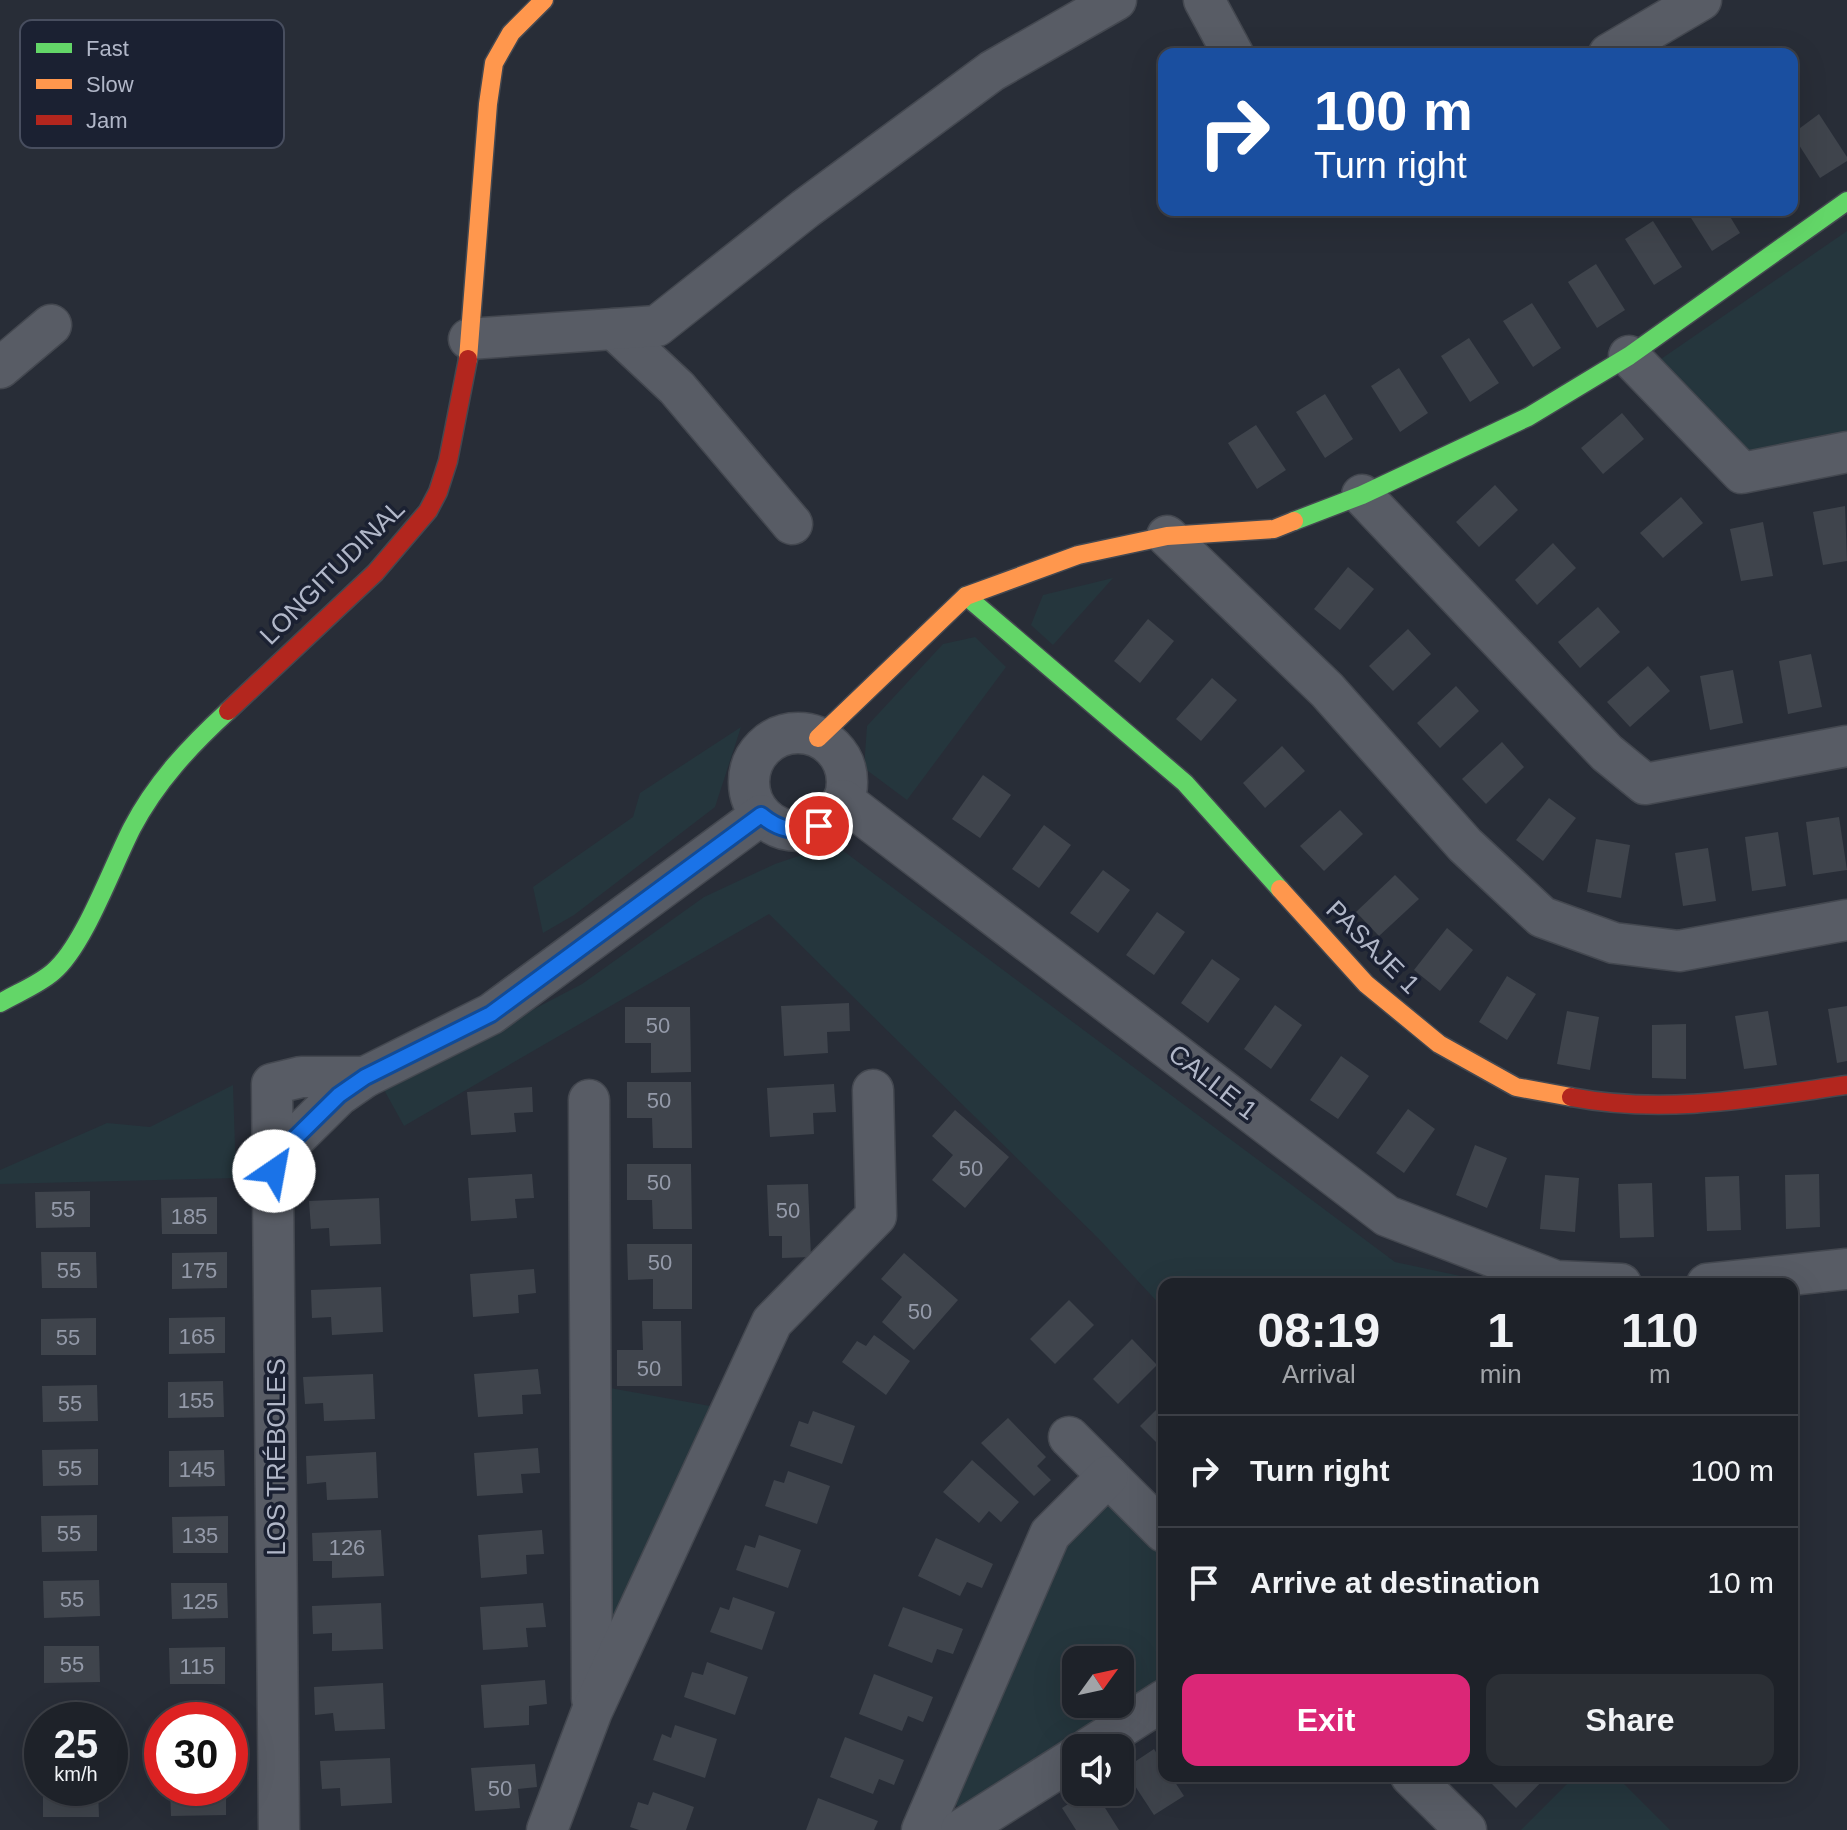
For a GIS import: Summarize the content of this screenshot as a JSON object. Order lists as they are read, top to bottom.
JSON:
{
  "streets": {
    "street": [
      "LONGITUDINAL",
      "PASAJE 1",
      "CALLE 1",
      "LOS TRÉBOLES"
    ]
  },
  "house_numbers": [
    "50",
    "50",
    "50",
    "50",
    "55",
    "50",
    "185",
    "50",
    "55",
    "175",
    "50",
    "165",
    "55",
    "50",
    "155",
    "55",
    "55",
    "145",
    "55",
    "135",
    "126",
    "55",
    "125",
    "55",
    "115",
    "50"
  ],
  "legend": ["Fast", "Slow", "Jam"],
  "north": "top right",
  "page": {
    "turn": ["100 m", "Turn right"],
    "eta": [
      "08:19",
      "Arrival",
      "1",
      "min",
      "110",
      "m"
    ],
    "list": [
      {
        "name": "Turn right",
        "value": "100 m"
      },
      {
        "name": "Arrive at destination",
        "value": "10 m"
      }
    ],
    "buttons": ["Exit", "Share"],
    "speed": "25 km/h",
    "limit": "30"
  }
}
